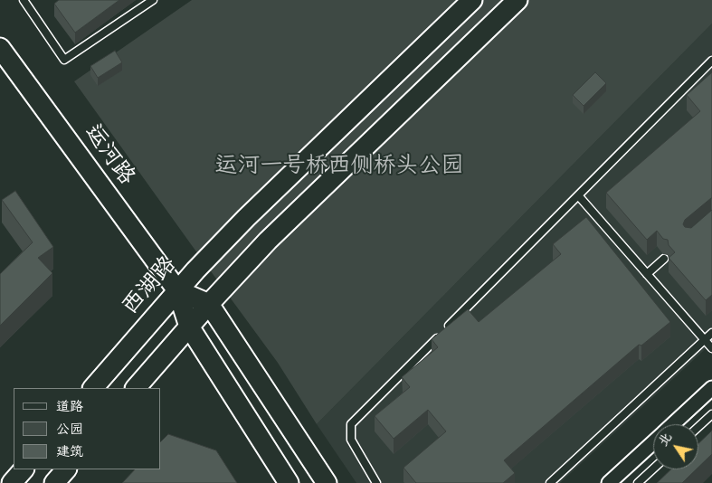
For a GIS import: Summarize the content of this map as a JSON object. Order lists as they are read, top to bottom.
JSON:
{
  "streets": {
    "main road": ["运河路", "西湖路"]
  },
  "crossings": [
    ["运河路", "西湖路"]
  ],
  "parks": ["运河一号桥西侧桥头公园"],
  "legend": ["道路", "公园", "建筑"],
  "north": "top left"
}
